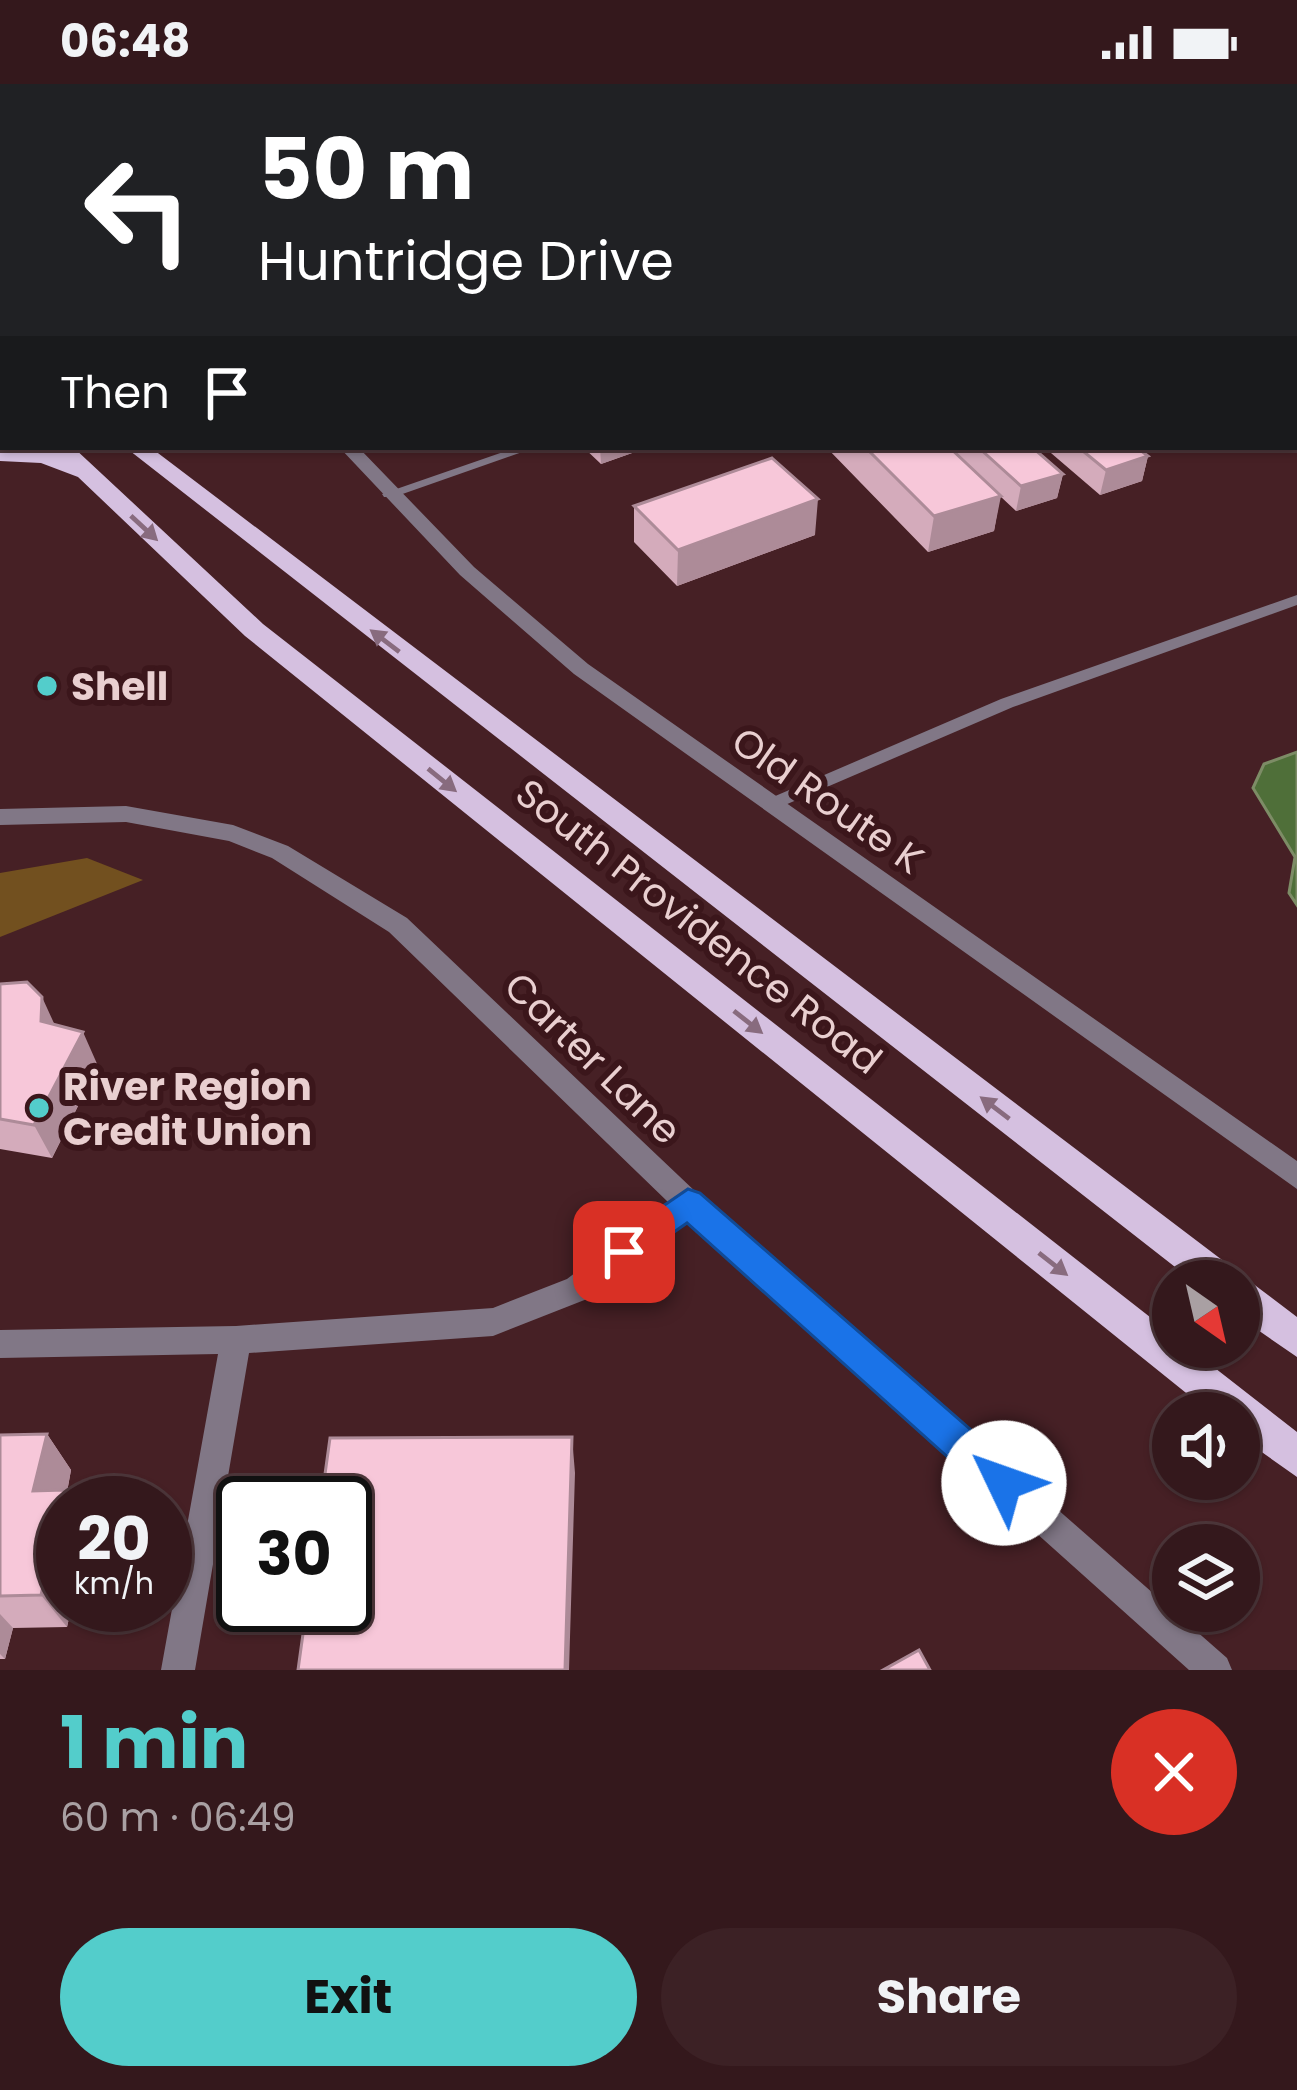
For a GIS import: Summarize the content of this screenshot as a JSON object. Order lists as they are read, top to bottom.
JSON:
{
  "streets": {
    "main road": ["South Providence Road"],
    "street": ["Old Route K", "Carter Lane"]
  },
  "places": ["Shell", "River Region Credit Union"],
  "north": "bottom right",
  "page": {
    "status": "06:48",
    "turn": ["50 m", "Huntridge Drive"],
    "then": "Then",
    "speed": "20 km/h",
    "limit": "30",
    "heading": ["1 min", "60 m · 06:49"],
    "buttons": ["Exit", "Share"]
  }
}
